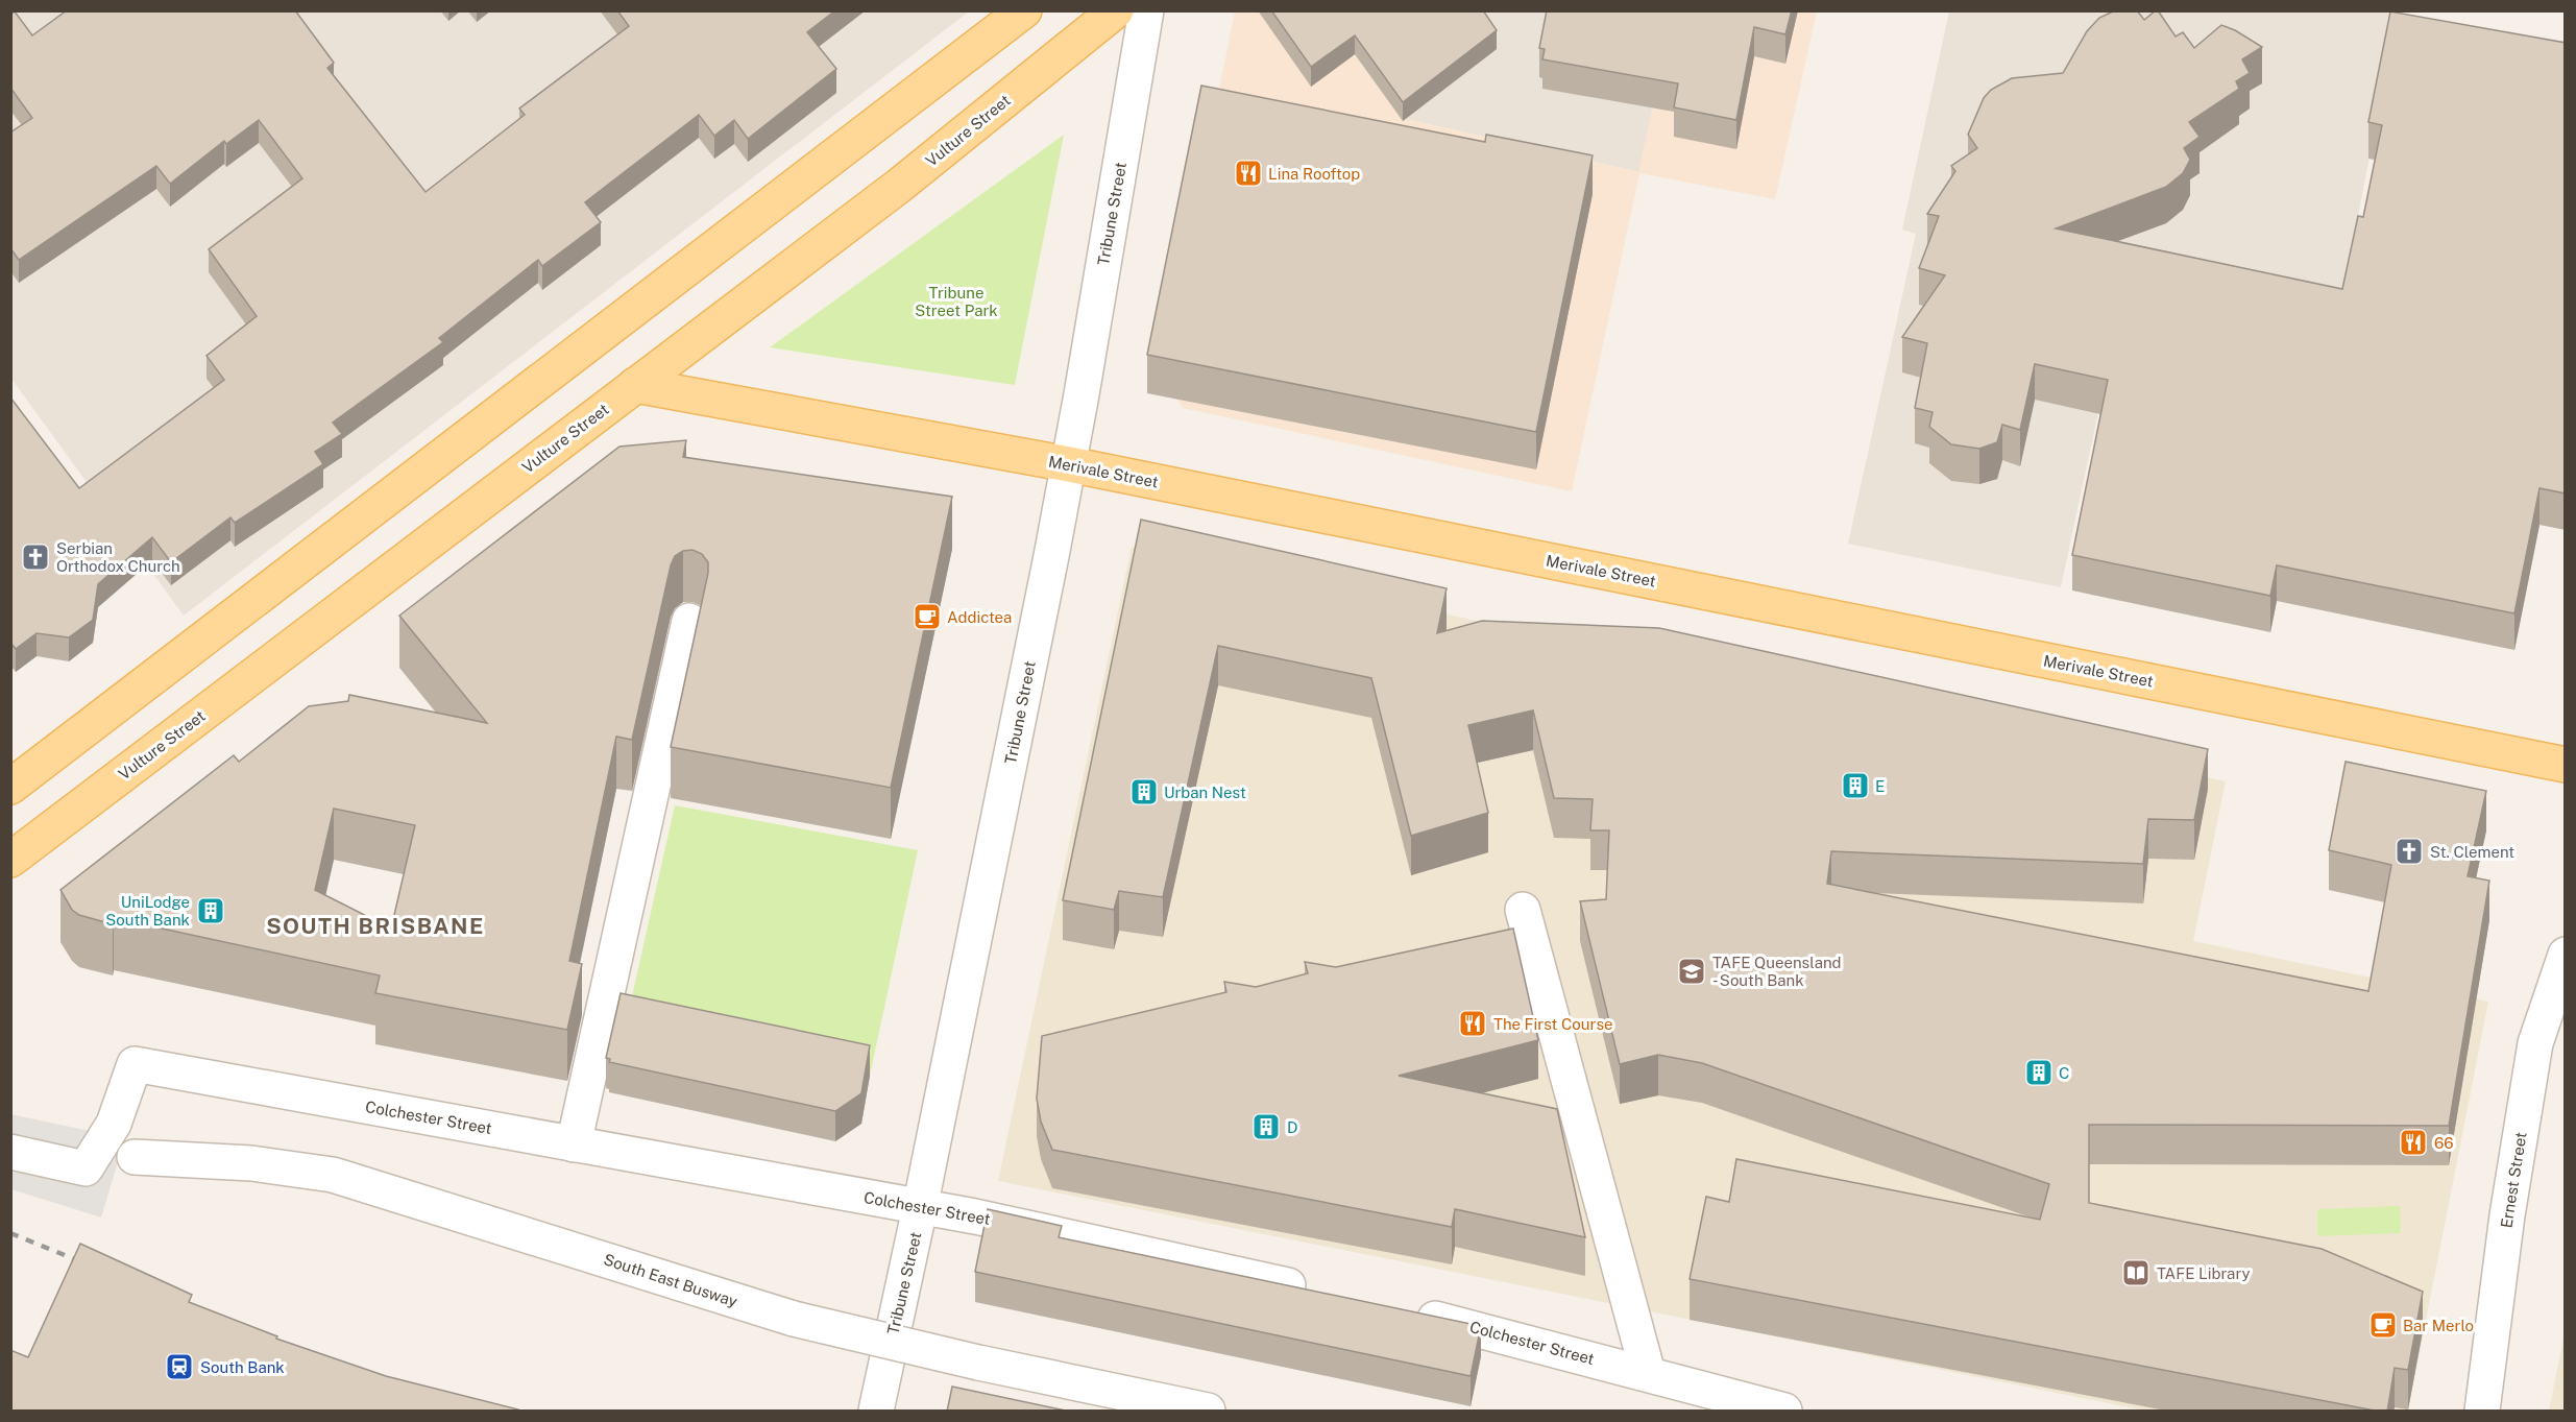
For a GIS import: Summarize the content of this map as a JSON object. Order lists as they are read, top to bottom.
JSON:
{
  "streets": {
    "main road": ["Vulture Street", "Merivale Street"],
    "street": [
      "Tribune Street",
      "Colchester Street",
      "Ernest Street",
      "South East Busway"
    ]
  },
  "crossings": [
    ["Vulture Street", "Merivale Street"],
    ["Tribune Street", "Merivale Street"],
    ["Tribune Street", "Colchester Street"]
  ],
  "districts": ["SOUTH BRISBANE"],
  "parks": ["Tribune Street Park"],
  "places": {
    "restaurant": ["Lina Rooftop", "The First Course", "66"],
    "church": ["Serbian Orthodox Church", "St. Clement"],
    "cafe": ["Addictea", "Bar Merlo"],
    "building": [
      "E",
      "Urban Nest",
      "UniLodge South Bank",
      "C",
      "D"
    ],
    "school or university": ["TAFE Queensland - South Bank"],
    "library": ["TAFE Library"],
    "station": ["South Bank"]
  }
}
